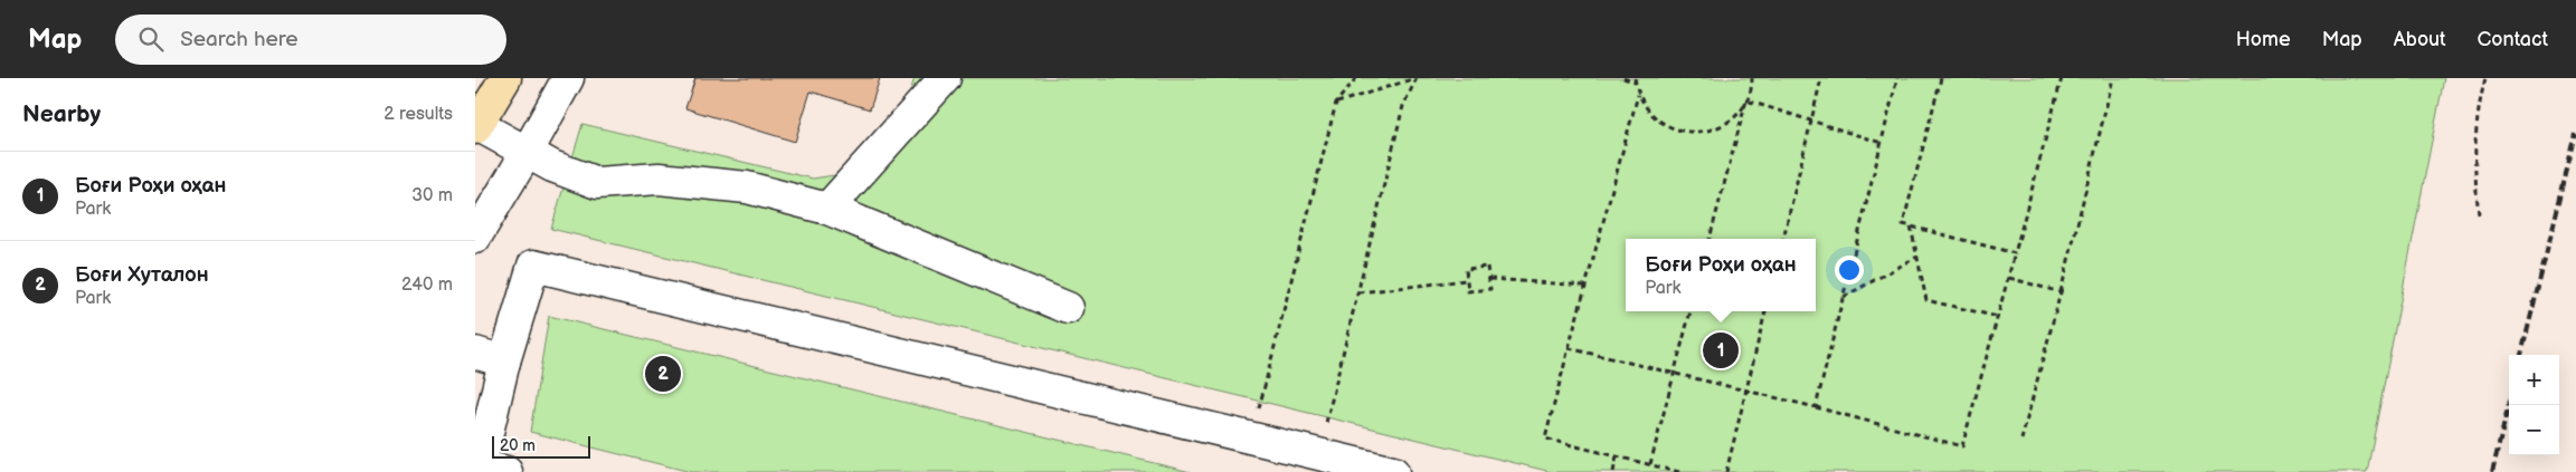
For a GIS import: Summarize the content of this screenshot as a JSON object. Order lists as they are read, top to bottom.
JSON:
{
  "scale_bar": "20 m",
  "page": {
    "header": "Map",
    "search": "Search here",
    "nav": [
      "Home",
      "Map",
      "About",
      "Contact"
    ],
    "heading": ["Nearby", "2 results"],
    "list": [
      {
        "mark": "1",
        "name": "Боғи Роҳи оҳан",
        "note": "Park",
        "value": "30 m"
      },
      {
        "mark": "2",
        "name": "Боғи Хуталон",
        "note": "Park",
        "value": "240 m"
      }
    ],
    "popup": ["Боғи Роҳи оҳан", "Park"],
    "pins": ["1", "2"],
    "map_buttons": ["+", "−"],
    "scale": "20 m"
  }
}
